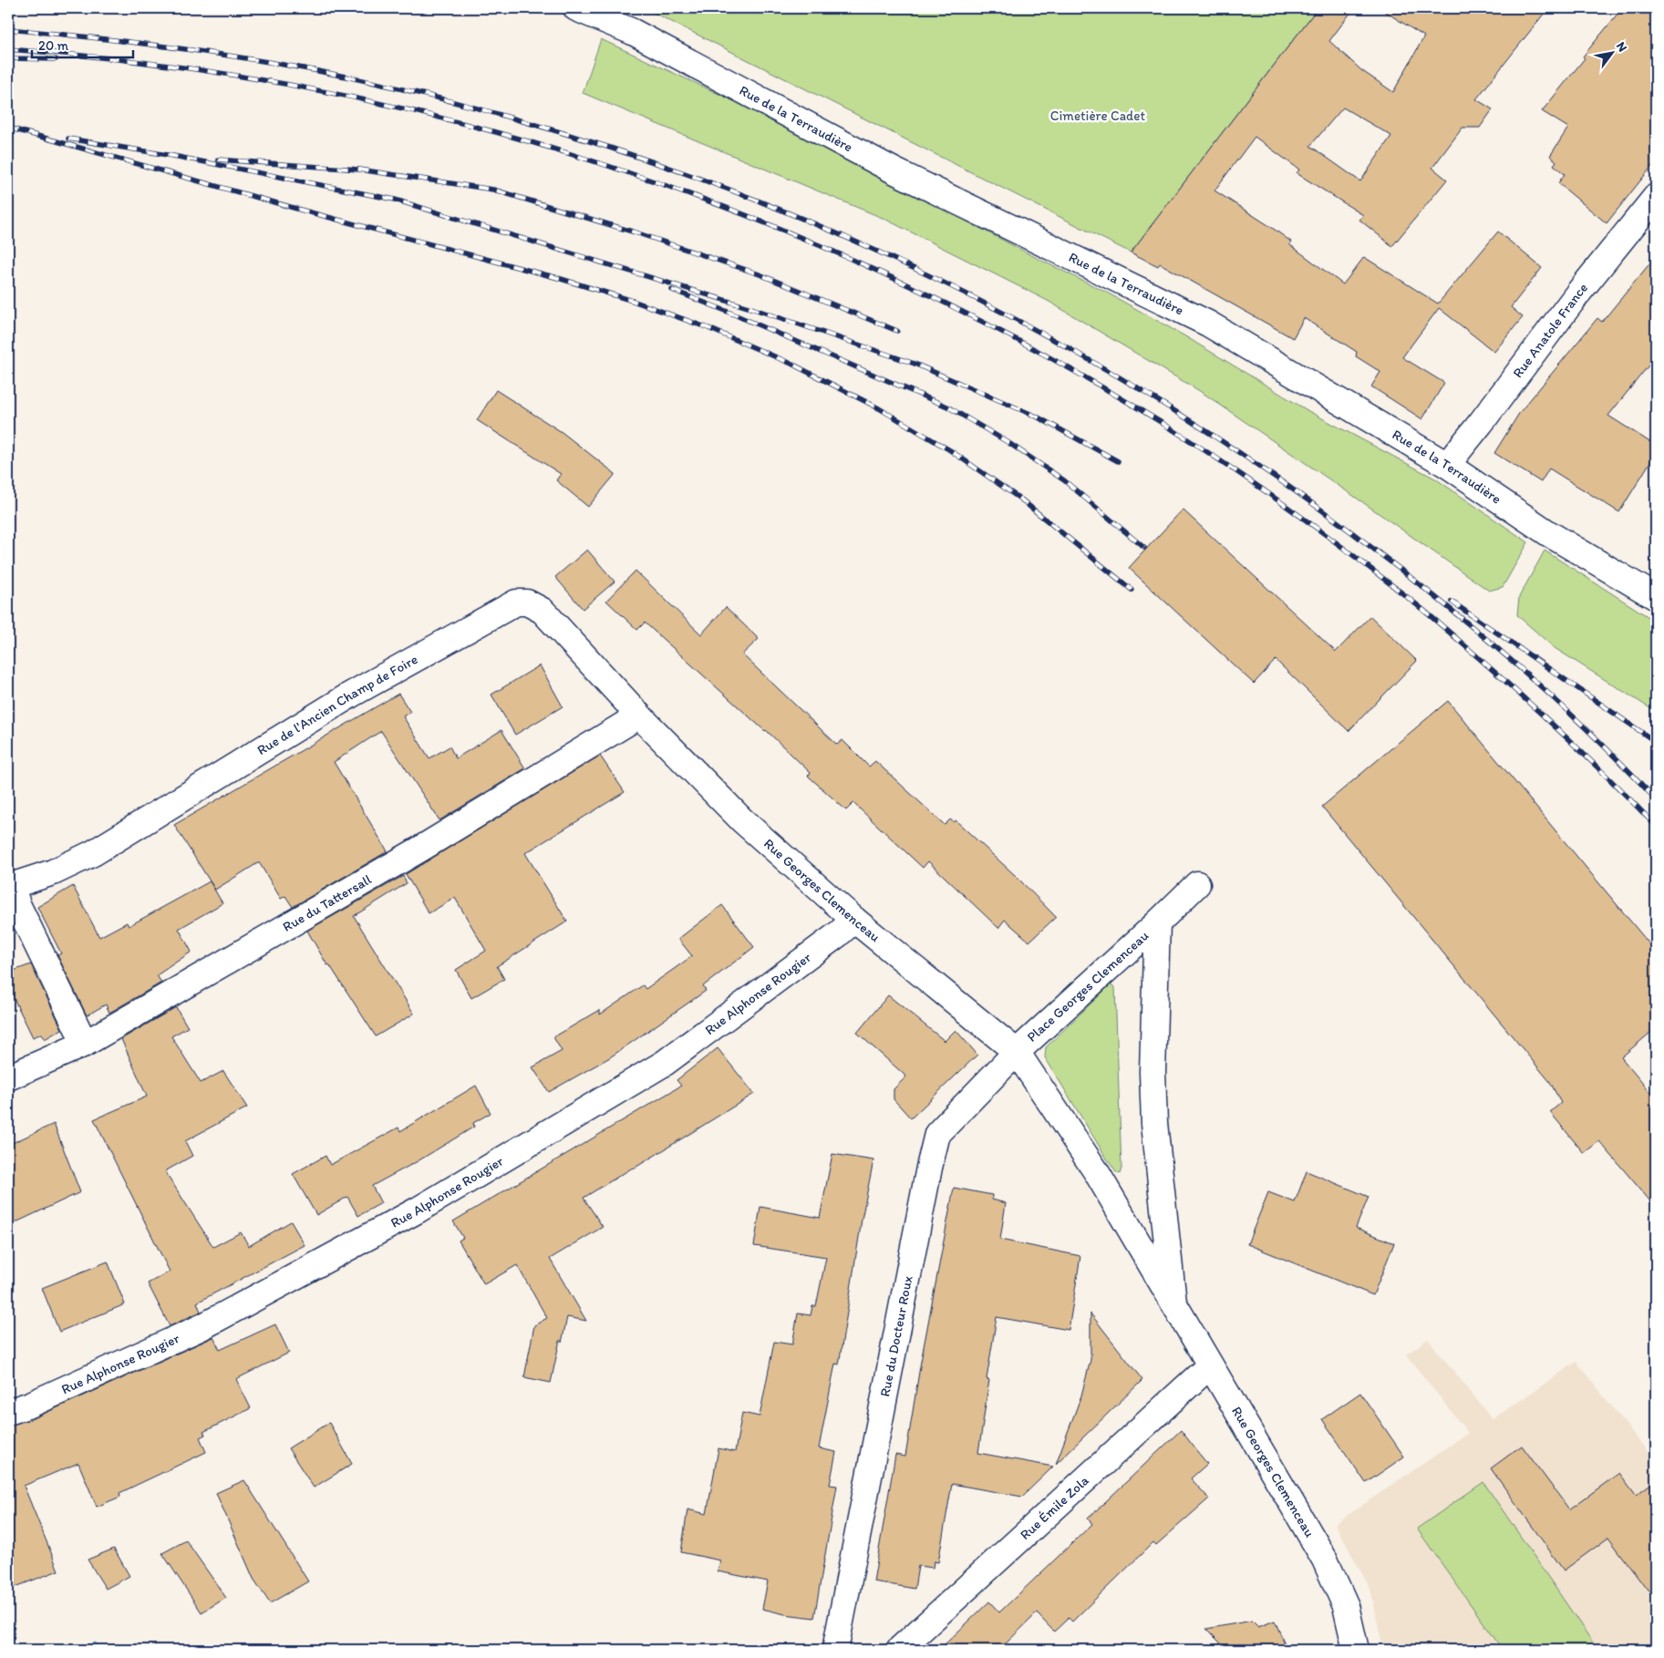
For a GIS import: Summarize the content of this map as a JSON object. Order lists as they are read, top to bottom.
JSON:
{
  "streets": {
    "street": [
      "Rue de la Terraudière",
      "Rue Anatole France",
      "Rue de l'Ancien Champ de Foire",
      "Rue Georges Clemenceau",
      "Rue du Tattersall",
      "Place Georges Clemenceau",
      "Rue Alphonse Rougier",
      "Rue du Docteur Roux",
      "Rue Émile Zola"
    ]
  },
  "crossings": [
    ["Rue de la Terraudière", "Rue Anatole France"],
    ["Rue de l'Ancien Champ de Foire", "Rue Georges Clemenceau"],
    ["Rue de l'Ancien Champ de Foire", "Rue du Tattersall"],
    ["Rue Georges Clemenceau", "Rue du Tattersall"],
    ["Rue Georges Clemenceau", "Place Georges Clemenceau"],
    ["Rue Georges Clemenceau", "Rue Alphonse Rougier"],
    ["Rue Georges Clemenceau", "Rue du Docteur Roux"],
    ["Rue Georges Clemenceau", "Rue Émile Zola"],
    ["Place Georges Clemenceau", "Rue du Docteur Roux"]
  ],
  "parks": ["Cimetière Cadet"],
  "scale_bar": "20 m",
  "north": "top right"
}
